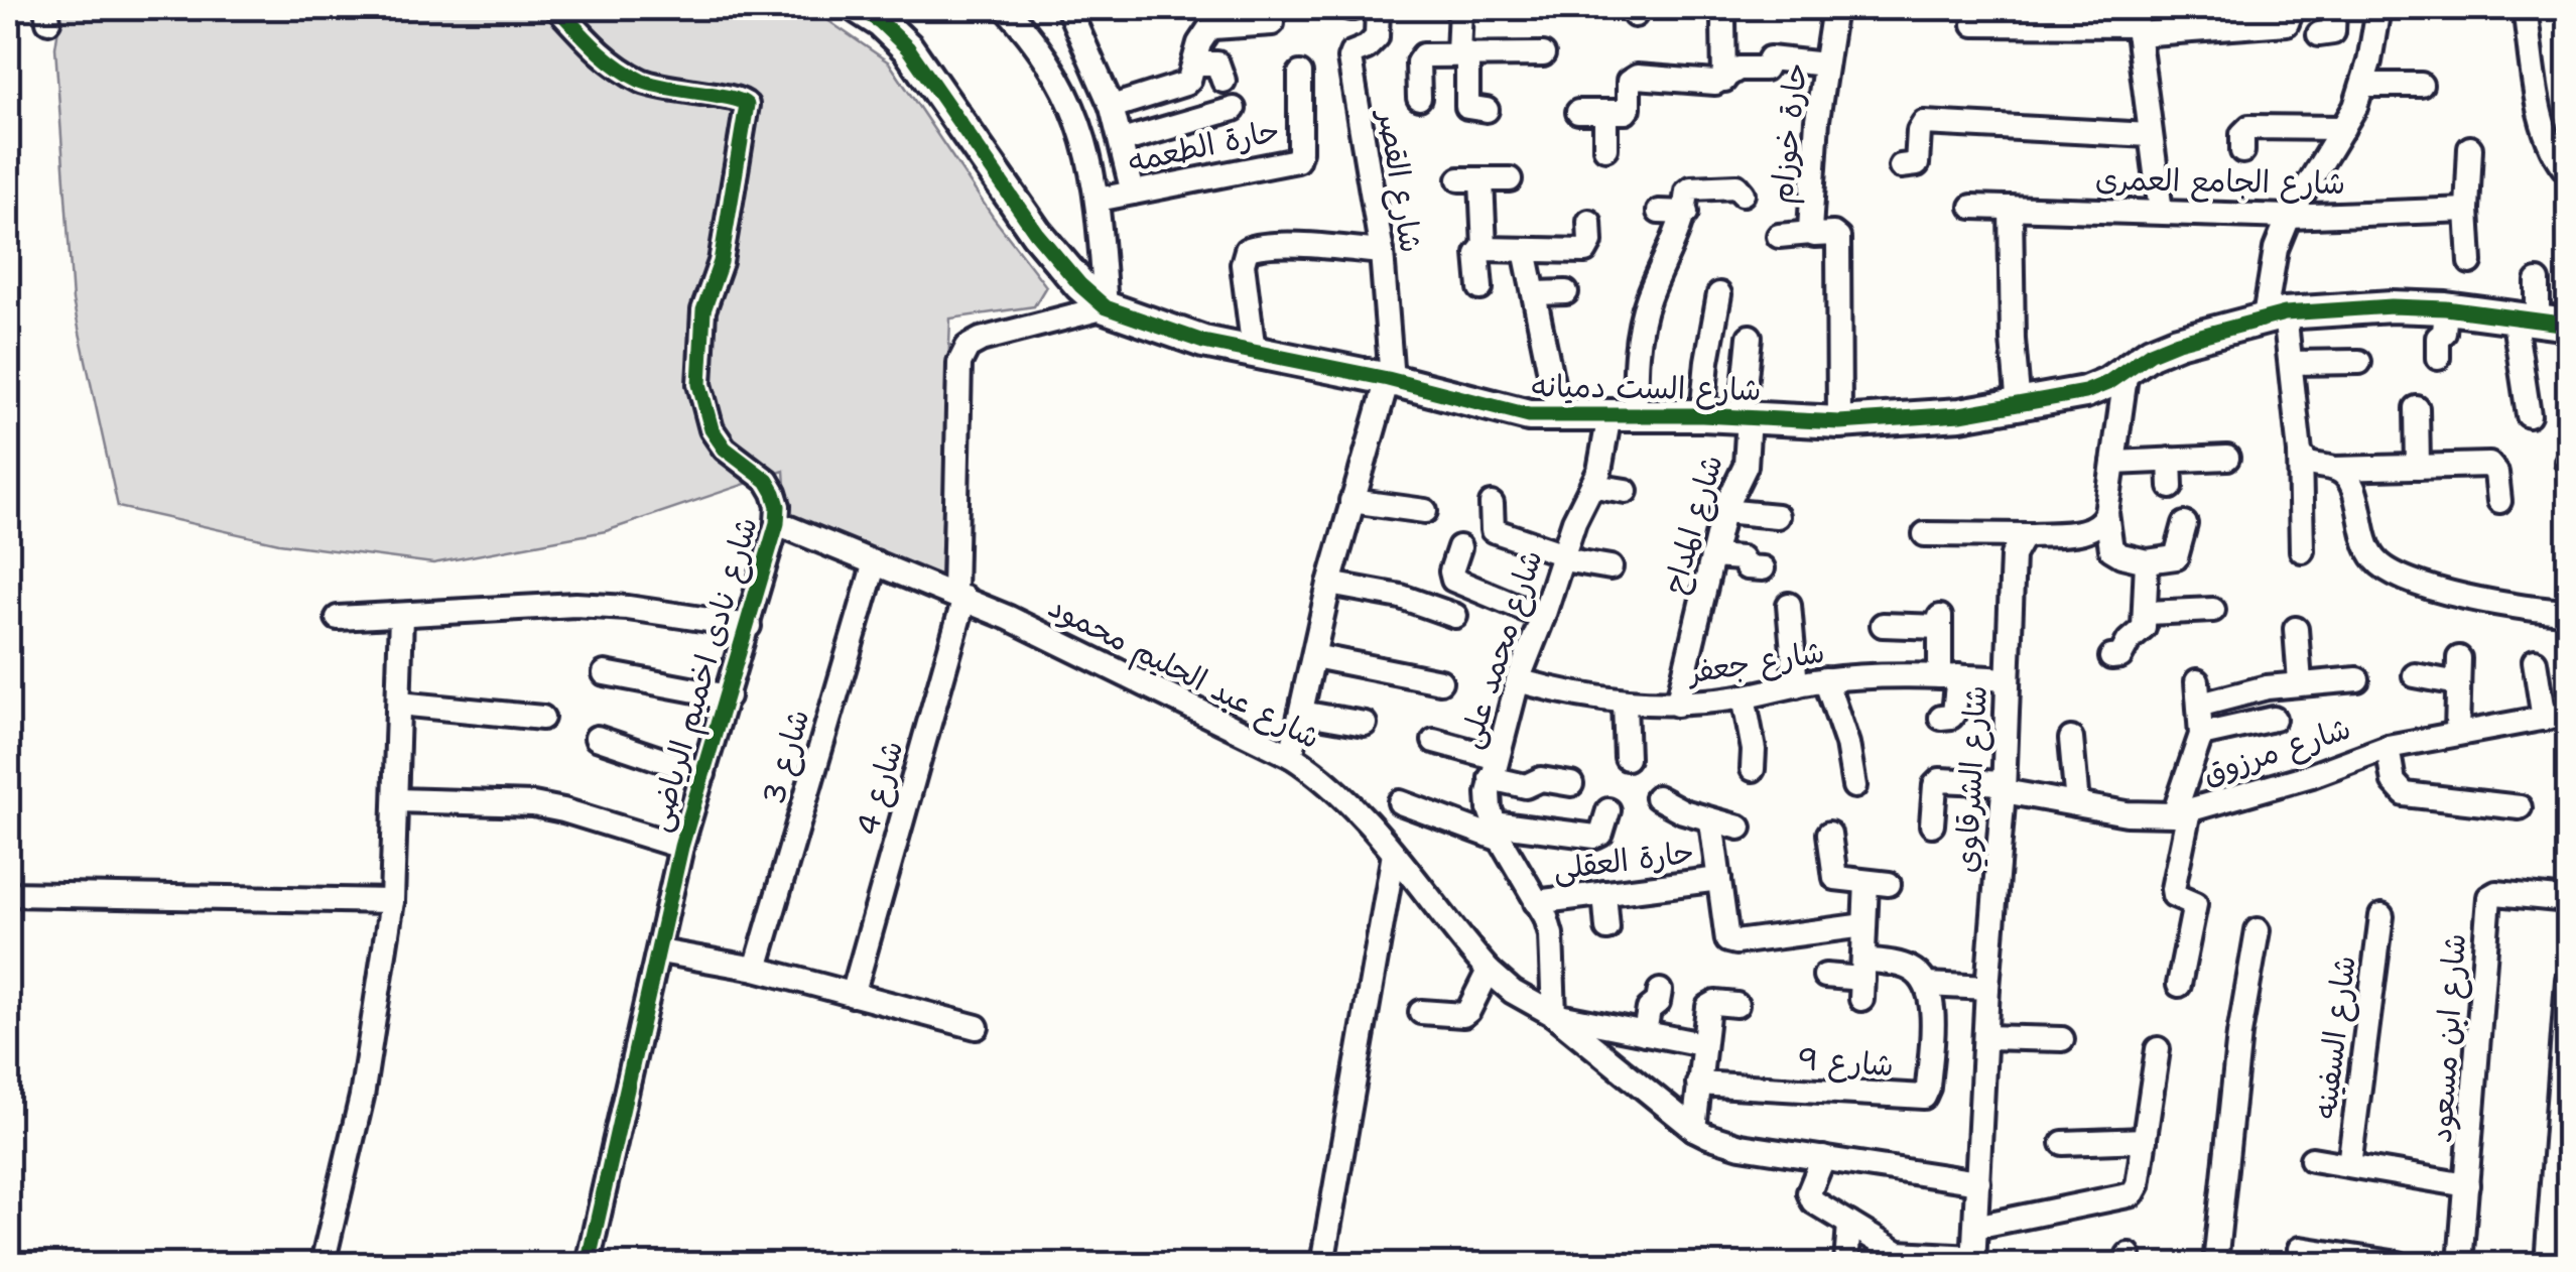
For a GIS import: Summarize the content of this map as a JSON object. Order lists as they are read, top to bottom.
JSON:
{
  "streets": {
    "street": [
      "حارة خوزام",
      "حارة الطعمه",
      "شارع القصر",
      "شارع الجامع العمرى",
      "شارع الست دميانه",
      "شارع المداح",
      "شارع محمد على",
      "شارع جعفر",
      "شارع عبد الحليم محمود",
      "شارع نادى اخميم الرياضى",
      "شارع مرزوق",
      "شارع 3",
      "شارع الشرقاوي",
      "شارع 4",
      "حارة العقلى",
      "شارع السفينه",
      "شارع ابن مسعود",
      "شارع 9"
    ]
  },
  "crossings": [
    ["حارة خوزام", "شارع الست دميانه"],
    ["شارع القصر", "شارع الست دميانه"],
    ["شارع القصر", "شارع عبد الحليم محمود"],
    ["شارع الست دميانه", "شارع المداح"],
    ["شارع الست دميانه", "شارع محمد على"],
    ["شارع الست دميانه", "شارع 4"],
    ["شارع المداح", "شارع جعفر"],
    ["شارع محمد على", "شارع جعفر"],
    ["شارع محمد على", "شارع عبد الحليم محمود"],
    ["شارع محمد على", "حارة العقلى"],
    ["شارع جعفر", "شارع الشرقاوي"],
    ["شارع عبد الحليم محمود", "شارع نادى اخميم الرياضى"],
    ["شارع عبد الحليم محمود", "شارع 3"],
    ["شارع عبد الحليم محمود", "شارع الشرقاوي"],
    ["شارع عبد الحليم محمود", "شارع 4"],
    ["شارع مرزوق", "شارع الشرقاوي"]
  ]
}
